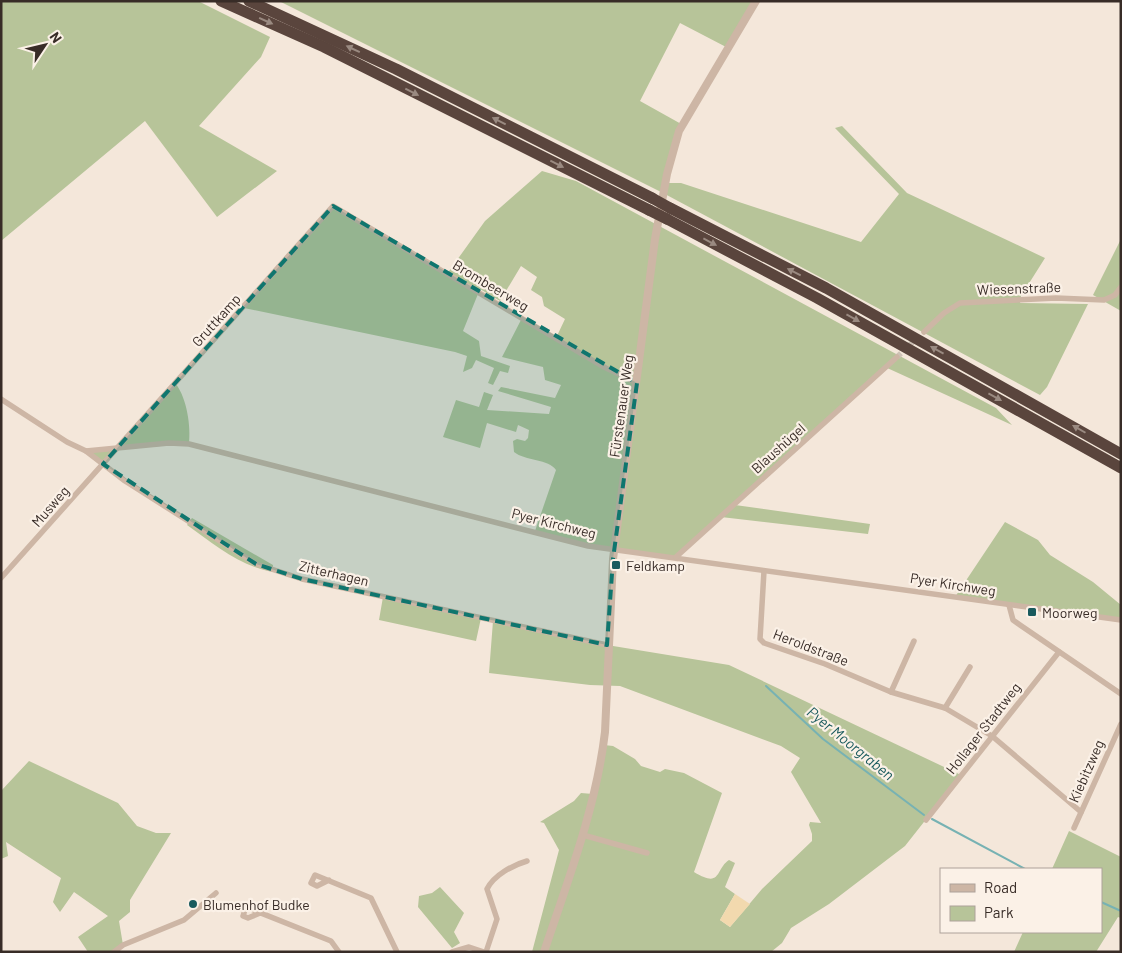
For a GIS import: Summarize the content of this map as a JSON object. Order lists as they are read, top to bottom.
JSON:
{
  "streets": {
    "street": [
      "Brombeerweg",
      "Wiesenstraße",
      "Gruttkamp",
      "Fürstenauer Weg",
      "Blaushügel",
      "Musweg",
      "Pyer Kirchweg",
      "Zitterhagen",
      "Heroldstraße",
      "Hollager Stadtweg",
      "Kiebitzweg"
    ]
  },
  "crossings": [
    ["Brombeerweg", "Gruttkamp"],
    ["Brombeerweg", "Fürstenauer Weg"],
    ["Gruttkamp", "Musweg"],
    ["Gruttkamp", "Pyer Kirchweg"],
    ["Fürstenauer Weg", "Pyer Kirchweg"],
    ["Fürstenauer Weg", "Zitterhagen"],
    ["Blaushügel", "Pyer Kirchweg"],
    ["Musweg", "Pyer Kirchweg"],
    ["Musweg", "Zitterhagen"],
    ["Pyer Kirchweg", "Zitterhagen"],
    ["Pyer Kirchweg", "Heroldstraße"],
    ["Heroldstraße", "Hollager Stadtweg"],
    ["Heroldstraße", "Kiebitzweg"]
  ],
  "water": ["Pyer Moorgraben"],
  "places": {
    "transit": ["Feldkamp", "Moorweg"],
    "other": ["Blumenhof Budke"]
  },
  "legend": ["Road", "Park"],
  "north": "top right"
}
